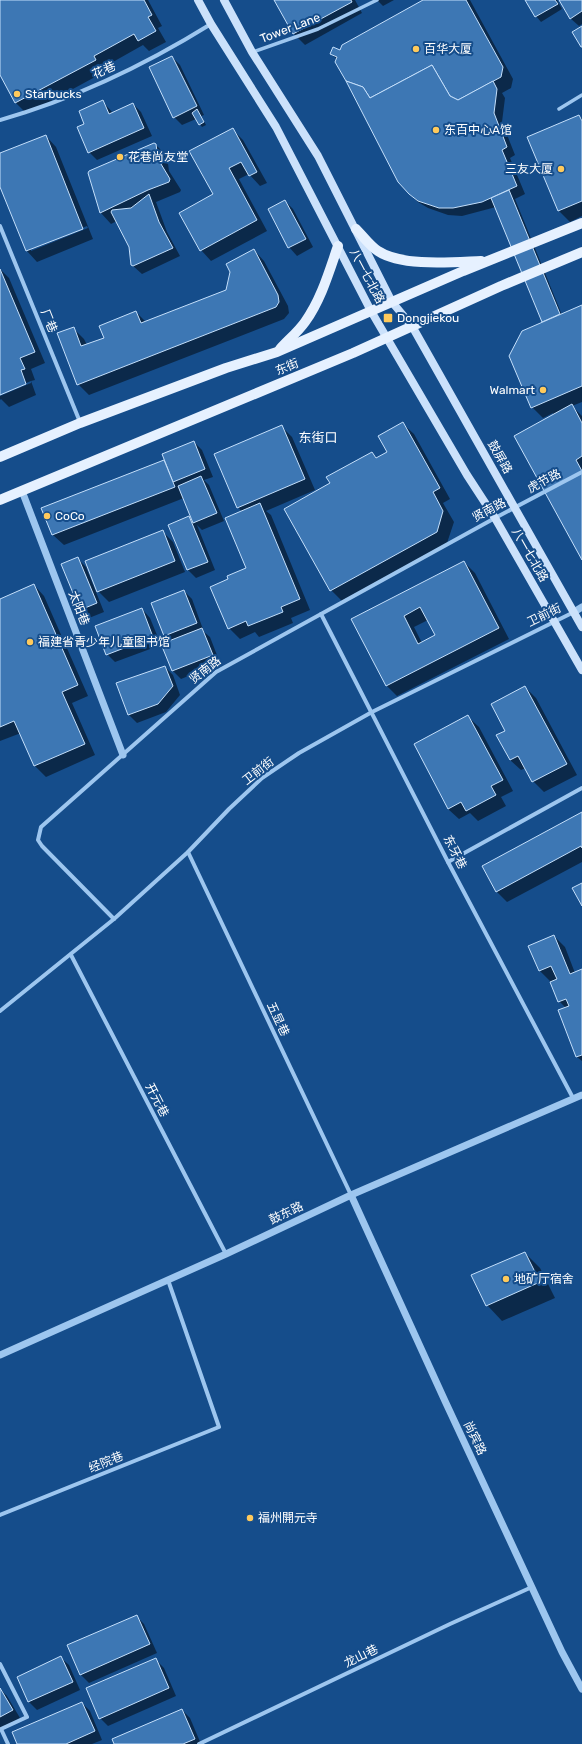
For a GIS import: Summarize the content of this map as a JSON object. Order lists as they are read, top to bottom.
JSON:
{
  "streets": {
    "main road": ["八一七北路", "东街", "鼓屏路"],
    "street": [
      "Tower Lane",
      "花巷",
      "厂巷",
      "虎节路",
      "贤南路",
      "太阳巷",
      "卫前街",
      "东牙巷",
      "五显巷",
      "开元巷",
      "鼓东路",
      "尚宾路",
      "经院巷",
      "龙山巷"
    ]
  },
  "crossings": [
    ["Tower Lane", "八一七北路"],
    ["花巷", "八一七北路"],
    ["八一七北路", "东街"],
    ["八一七北路", "鼓屏路"],
    ["八一七北路", "贤南路"],
    ["八一七北路", "卫前街"],
    ["东街", "鼓屏路"],
    ["东街", "太阳巷"],
    ["鼓屏路", "虎节路"],
    ["鼓屏路", "贤南路"],
    ["鼓屏路", "卫前街"],
    ["虎节路", "贤南路"],
    ["贤南路", "太阳巷"],
    ["贤南路", "卫前街"],
    ["贤南路", "东牙巷"],
    ["卫前街", "东牙巷"],
    ["卫前街", "五显巷"],
    ["卫前街", "开元巷"],
    ["东牙巷", "鼓东路"],
    ["五显巷", "鼓东路"],
    ["五显巷", "尚宾路"],
    ["开元巷", "鼓东路"],
    ["鼓东路", "尚宾路"],
    ["鼓东路", "经院巷"],
    ["尚宾路", "龙山巷"]
  ],
  "districts": ["东街口"],
  "places": {
    "other": [
      "百华大厦",
      "Starbucks",
      "东百中心A馆",
      "花巷尚友堂",
      "三友大厦",
      "Walmart",
      "CoCo",
      "福建省青少年儿童图书馆",
      "地矿厅宿舍",
      "福州開元寺"
    ],
    "transit": ["Dongjiekou"]
  }
}
